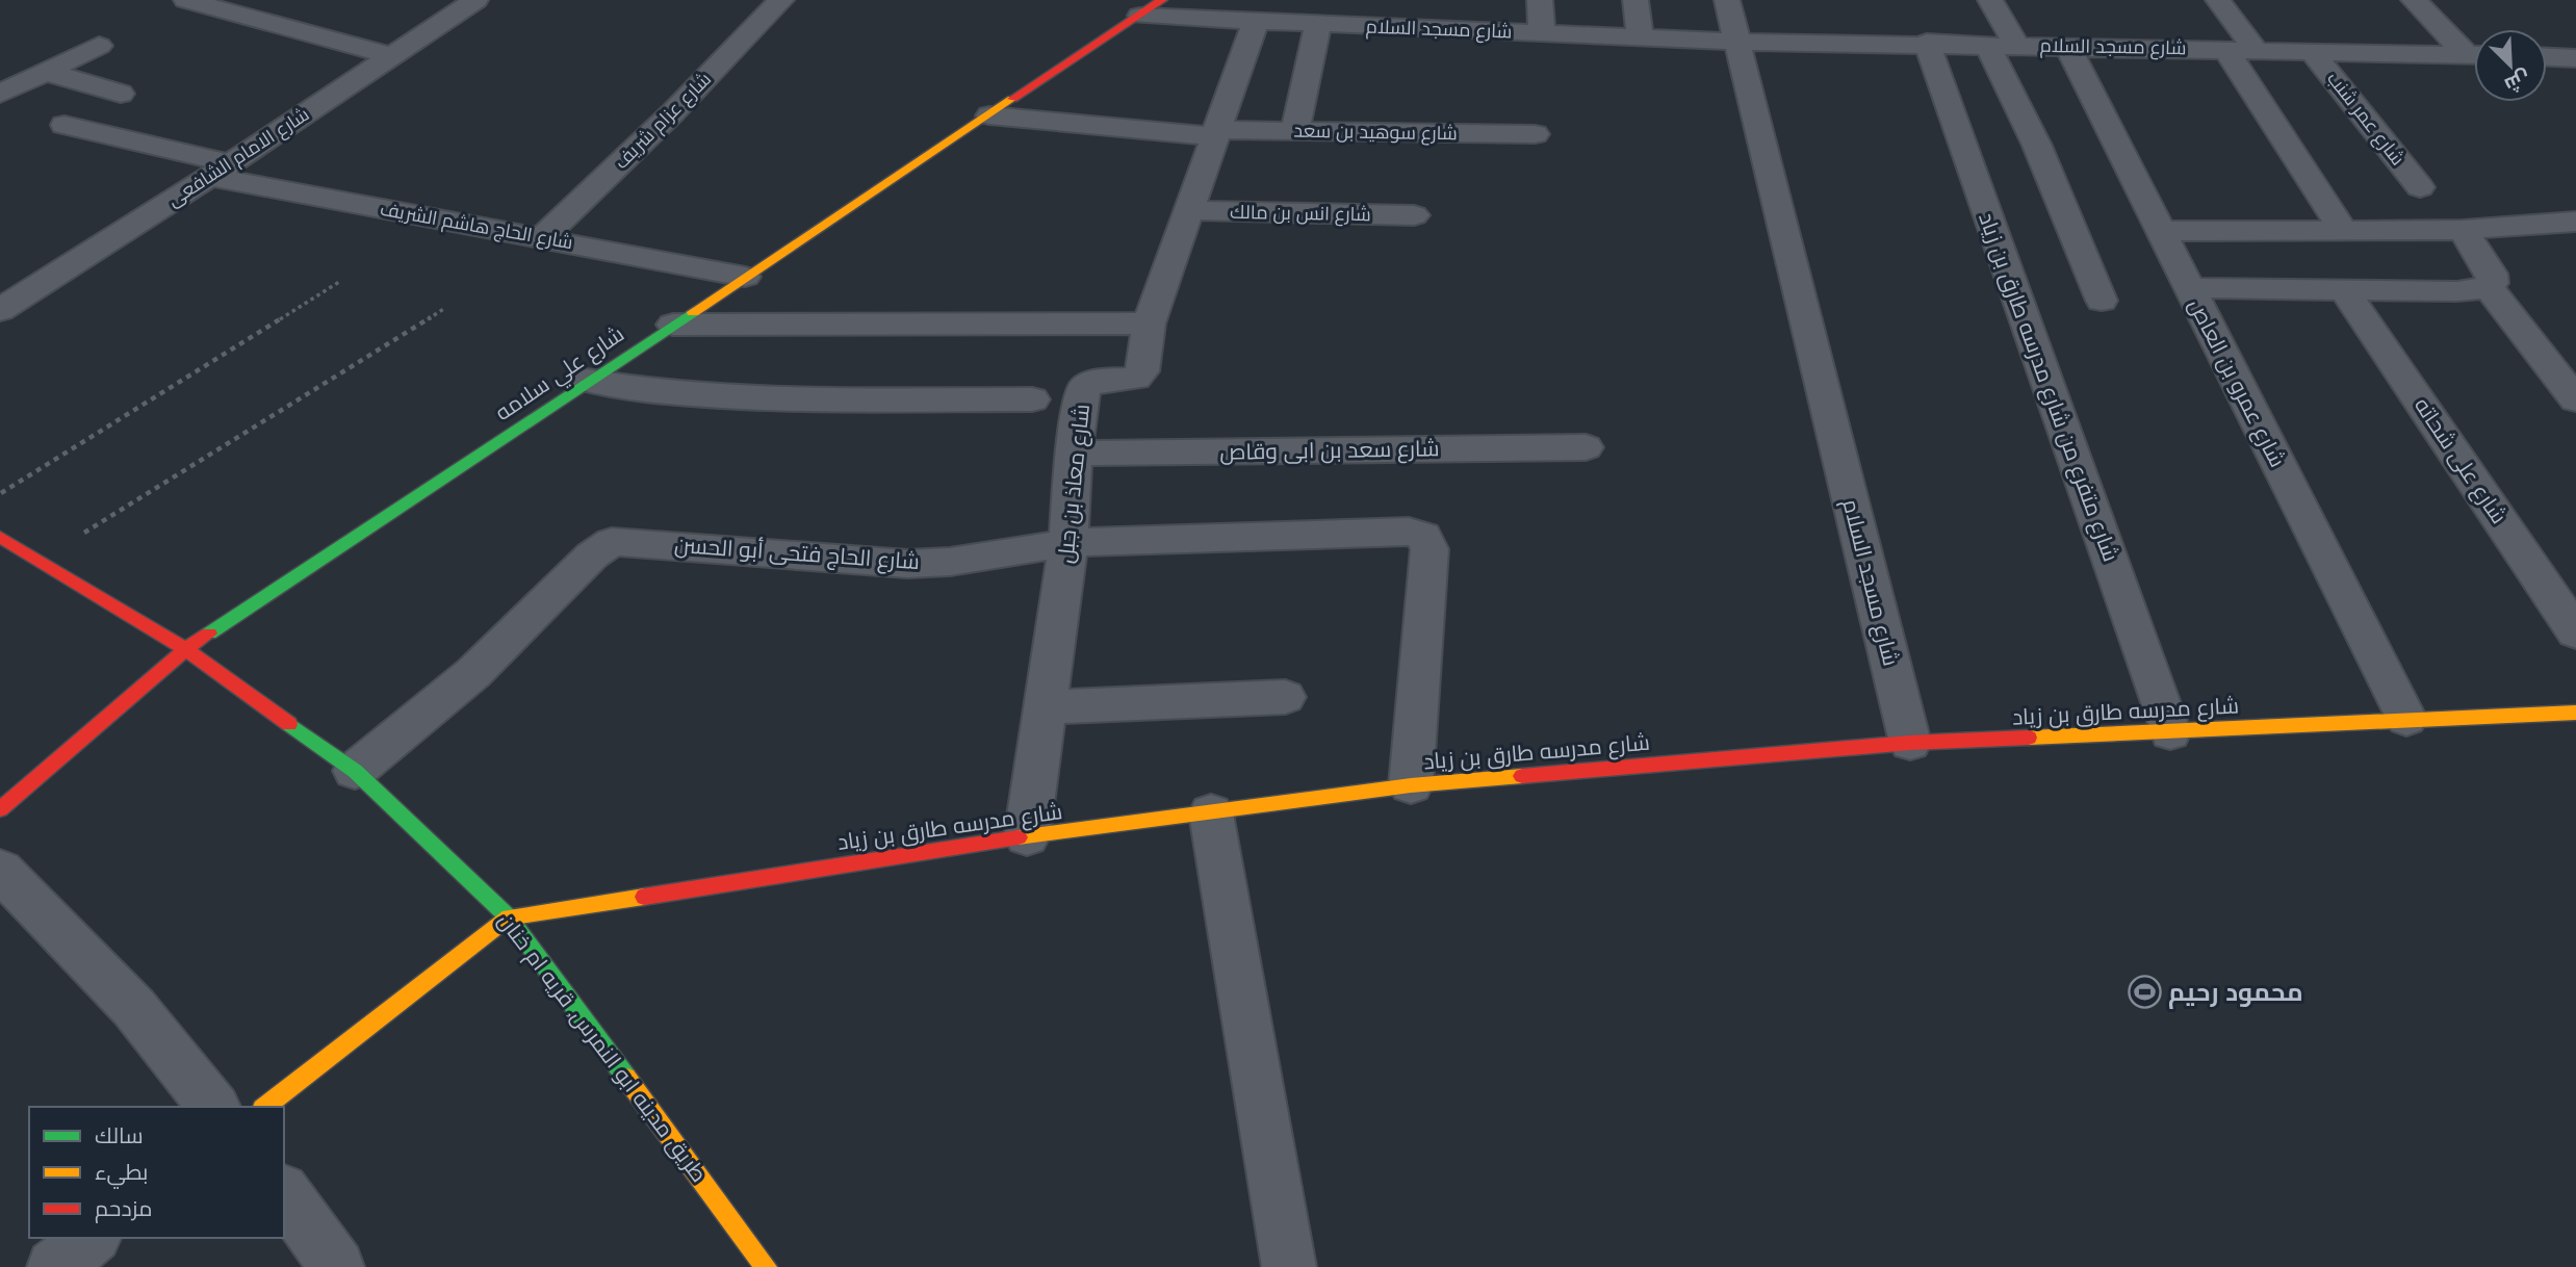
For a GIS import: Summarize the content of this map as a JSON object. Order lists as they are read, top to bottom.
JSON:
{
  "streets": {
    "street": [
      "شارع مسجد السلام",
      "شارع عمر شنب",
      "شارع عزام شريف",
      "شارع سوهيد بن سعد",
      "شارع الامام الشافعى",
      "شارع انس بن مالك",
      "شارع الحاج هاشم الشريف",
      "شارع علي سلامه",
      "شارع عمرو بن العاص",
      "شارع متفرع من شارع مدرسه طارق بن زياد",
      "شارع سعد بن ابى وقاص",
      "شارع على شحاته",
      "شارع معاذ بن جبل",
      "شارع الحاج فتحى أبو الحسن",
      "شارع مدرسه طارق بن زياد",
      "طريق مدينه ابو النمرس, قريه ام خنان"
    ]
  },
  "crossings": [
    ["شارع مسجد السلام", "شارع عمر شنب"],
    ["شارع مسجد السلام", "شارع علي سلامه"],
    ["شارع مسجد السلام", "شارع عمرو بن العاص"],
    ["شارع مسجد السلام", "شارع متفرع من شارع مدرسه طارق بن زياد"],
    ["شارع مسجد السلام", "شارع معاذ بن جبل"],
    ["شارع مسجد السلام", "شارع مدرسه طارق بن زياد"],
    ["شارع عزام شريف", "شارع الحاج هاشم الشريف"],
    ["شارع سوهيد بن سعد", "شارع علي سلامه"],
    ["شارع سوهيد بن سعد", "شارع معاذ بن جبل"],
    ["شارع الامام الشافعى", "شارع الحاج هاشم الشريف"],
    ["شارع انس بن مالك", "شارع معاذ بن جبل"],
    ["شارع الحاج هاشم الشريف", "شارع علي سلامه"],
    ["شارع علي سلامه", "طريق مدينه ابو النمرس, قريه ام خنان"],
    ["شارع عمرو بن العاص", "شارع مدرسه طارق بن زياد"],
    ["شارع متفرع من شارع مدرسه طارق بن زياد", "شارع مدرسه طارق بن زياد"],
    ["شارع سعد بن ابى وقاص", "شارع معاذ بن جبل"],
    ["شارع معاذ بن جبل", "شارع الحاج فتحى أبو الحسن"],
    ["شارع معاذ بن جبل", "شارع مدرسه طارق بن زياد"],
    ["شارع الحاج فتحى أبو الحسن", "شارع مدرسه طارق بن زياد"],
    ["شارع الحاج فتحى أبو الحسن", "طريق مدينه ابو النمرس, قريه ام خنان"],
    ["شارع مدرسه طارق بن زياد", "طريق مدينه ابو النمرس, قريه ام خنان"]
  ],
  "places": {
    "sports": ["محمود رحيم"]
  },
  "legend": ["سالك", "بطيء", "مزدحم"],
  "north": "bottom right"
}
